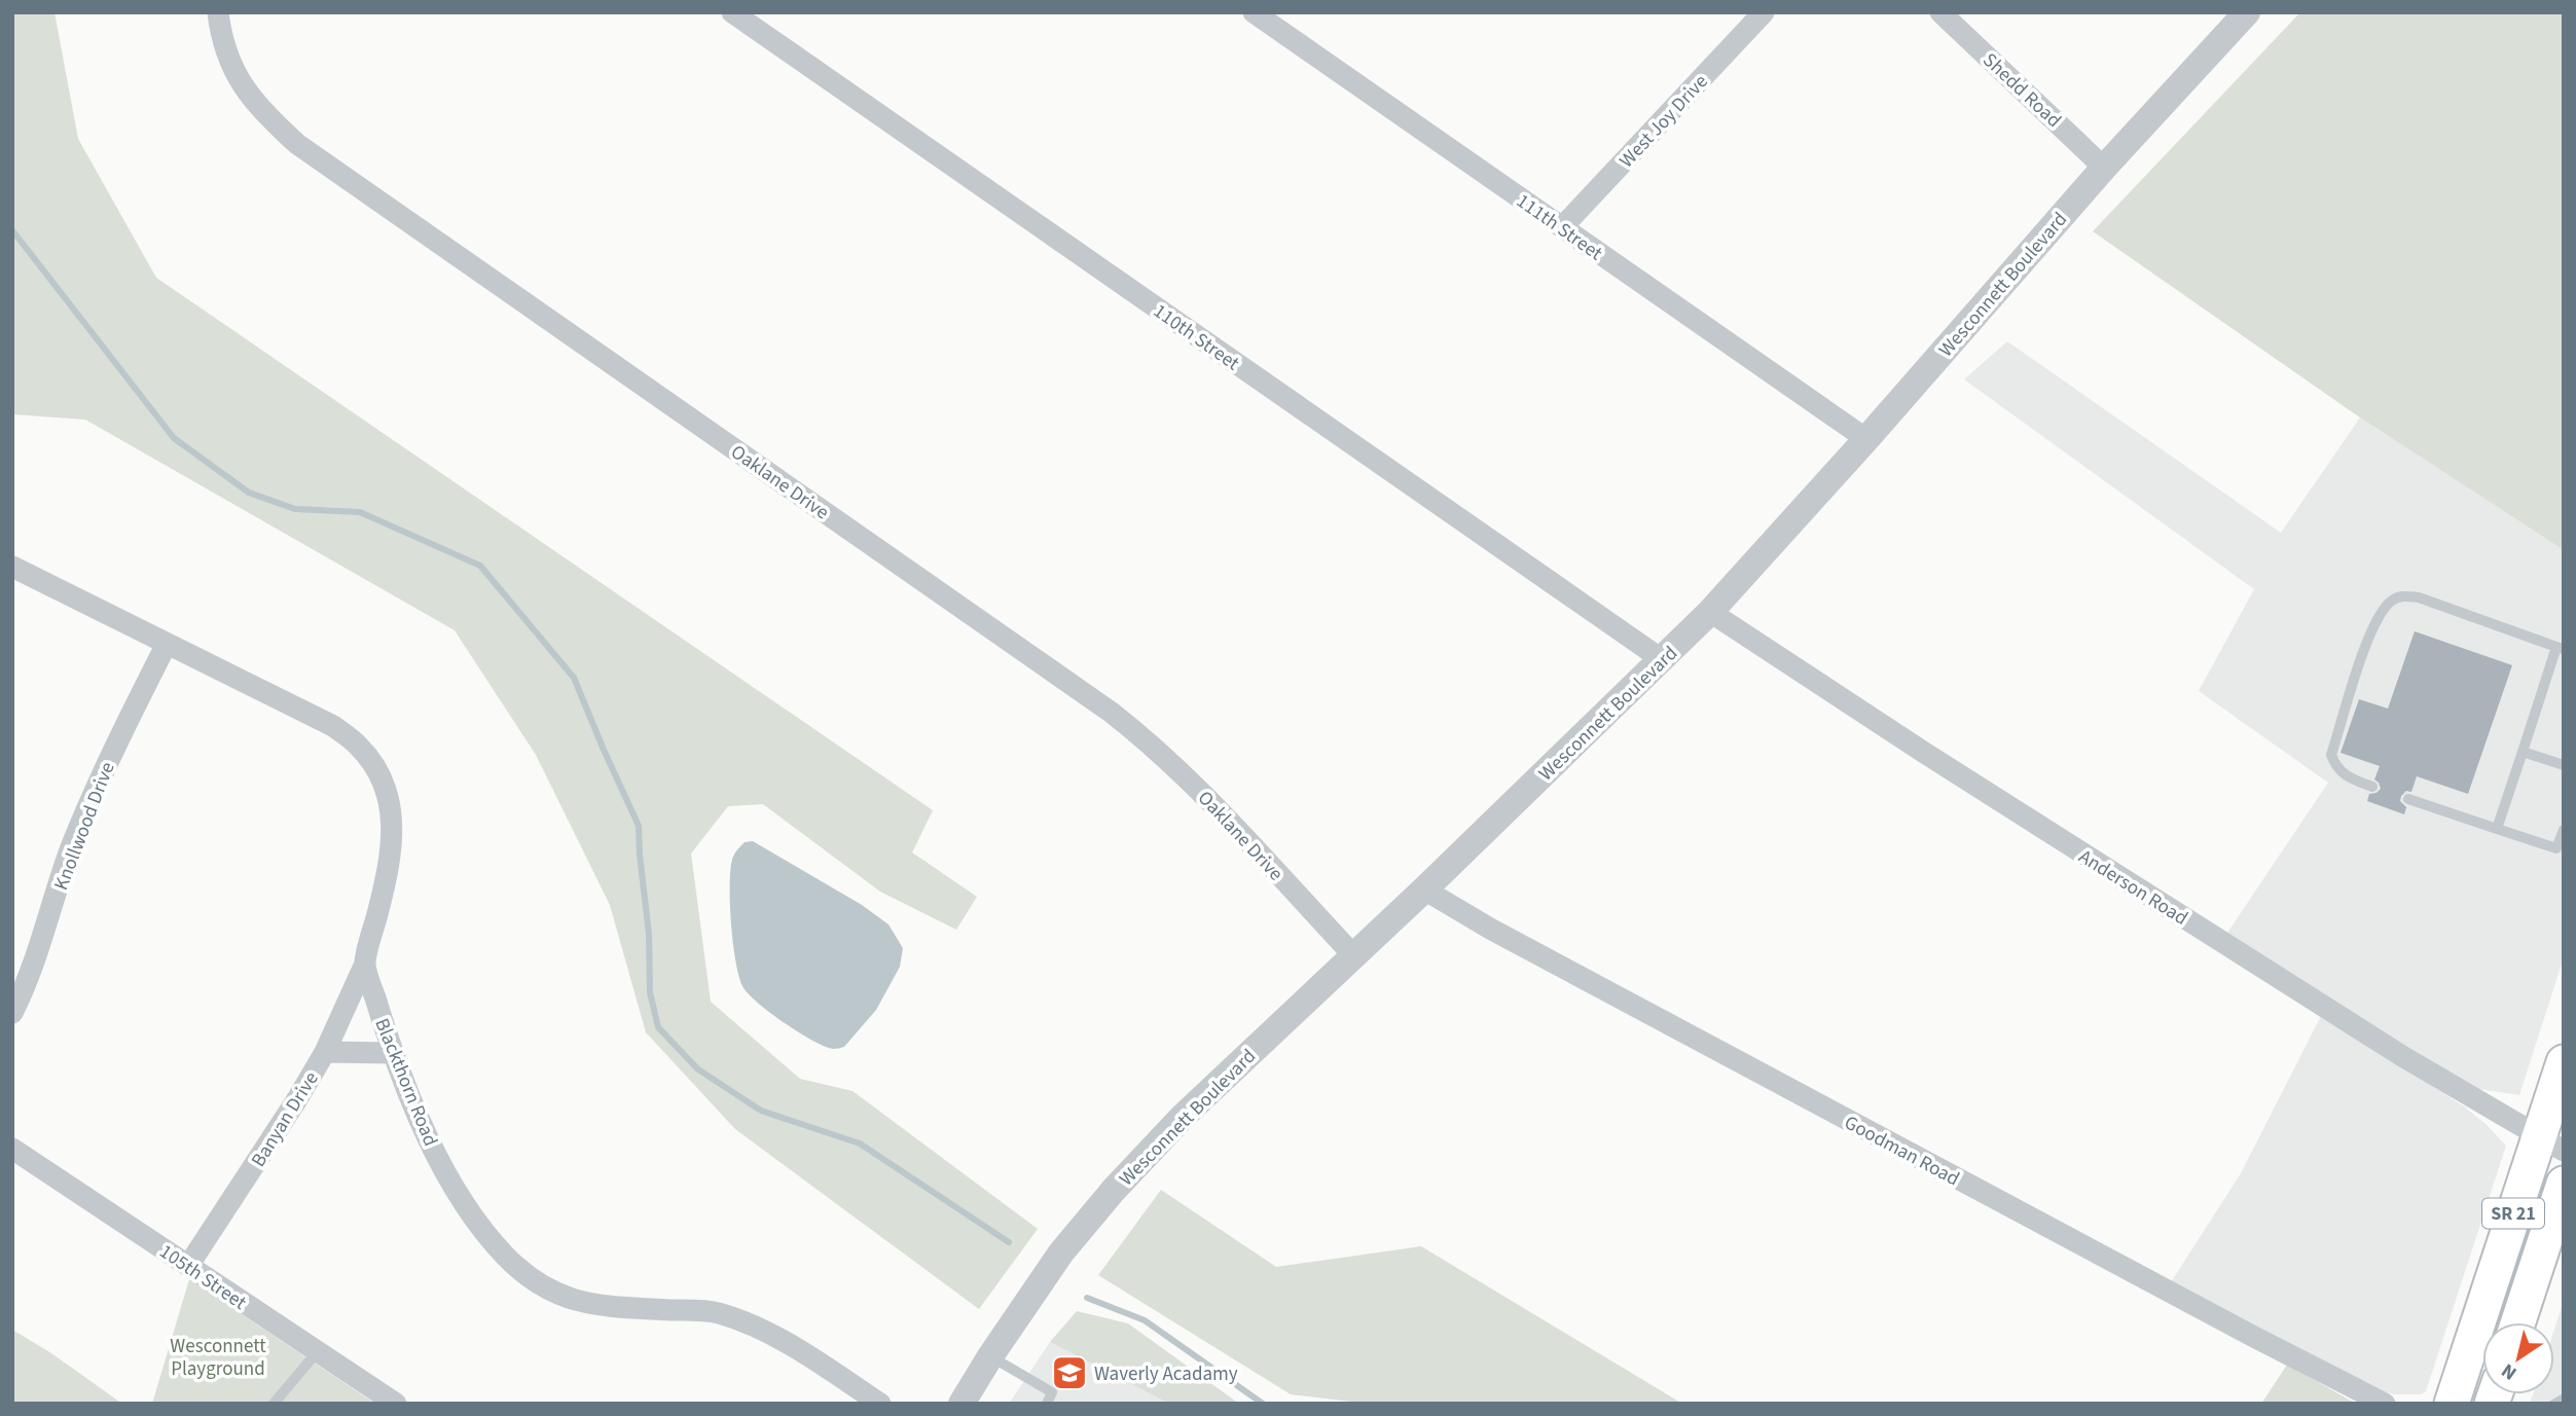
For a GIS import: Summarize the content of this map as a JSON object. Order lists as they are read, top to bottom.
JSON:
{
  "streets": {
    "main road": ["SR 21"],
    "street": [
      "Shedd Road",
      "West Joy Drive",
      "111th Street",
      "Wesconnett Boulevard",
      "110th Street",
      "Oaklane Drive",
      "Knollwood Drive",
      "Anderson Road",
      "Blackthorn Road",
      "Banyan Drive",
      "Goodman Road",
      "105th Street"
    ]
  },
  "crossings": [
    ["Shedd Road", "Wesconnett Boulevard"],
    ["West Joy Drive", "111th Street"],
    ["111th Street", "Wesconnett Boulevard"],
    ["Wesconnett Boulevard", "110th Street"],
    ["Wesconnett Boulevard", "Oaklane Drive"],
    ["Wesconnett Boulevard", "Anderson Road"],
    ["Wesconnett Boulevard", "Goodman Road"],
    ["Anderson Road", "SR 21"],
    ["Blackthorn Road", "Banyan Drive"],
    ["Banyan Drive", "105th Street"]
  ],
  "parks": ["Wesconnett Playground"],
  "places": {
    "school or university": ["Waverly Acadamy"]
  },
  "north": "bottom left"
}
